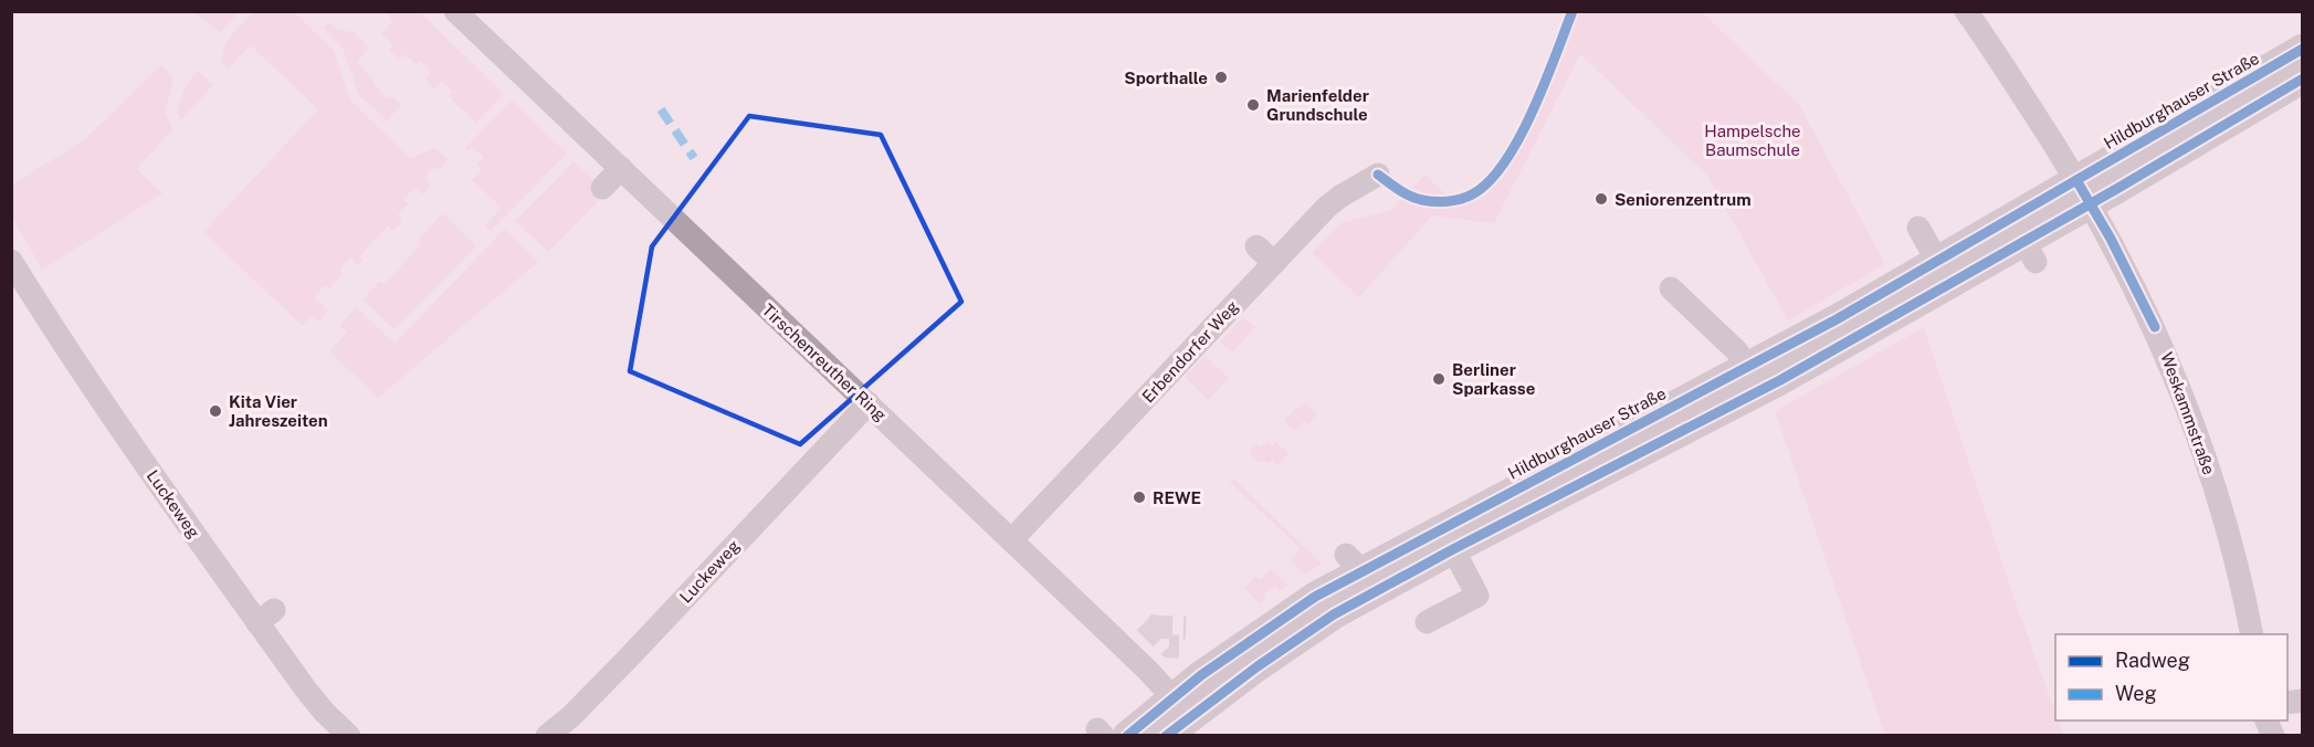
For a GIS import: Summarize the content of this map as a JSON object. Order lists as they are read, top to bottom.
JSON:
{
  "streets": {
    "main road": ["Hildburghauser Straße"],
    "street": [
      "Erbendorfer Weg",
      "Tirschenreuther Ring",
      "Weskammstraße",
      "Luckeweg"
    ]
  },
  "crossings": [
    ["Hildburghauser Straße", "Tirschenreuther Ring"],
    ["Hildburghauser Straße", "Weskammstraße"],
    ["Erbendorfer Weg", "Tirschenreuther Ring"],
    ["Tirschenreuther Ring", "Luckeweg"]
  ],
  "parks": ["Hampelsche Baumschule"],
  "places": [
    "Sporthalle",
    "Marienfelder Grundschule",
    "Seniorenzentrum",
    "Berliner Sparkasse",
    "Kita Vier Jahreszeiten",
    "REWE"
  ],
  "legend": ["Radweg", "Weg"]
}
